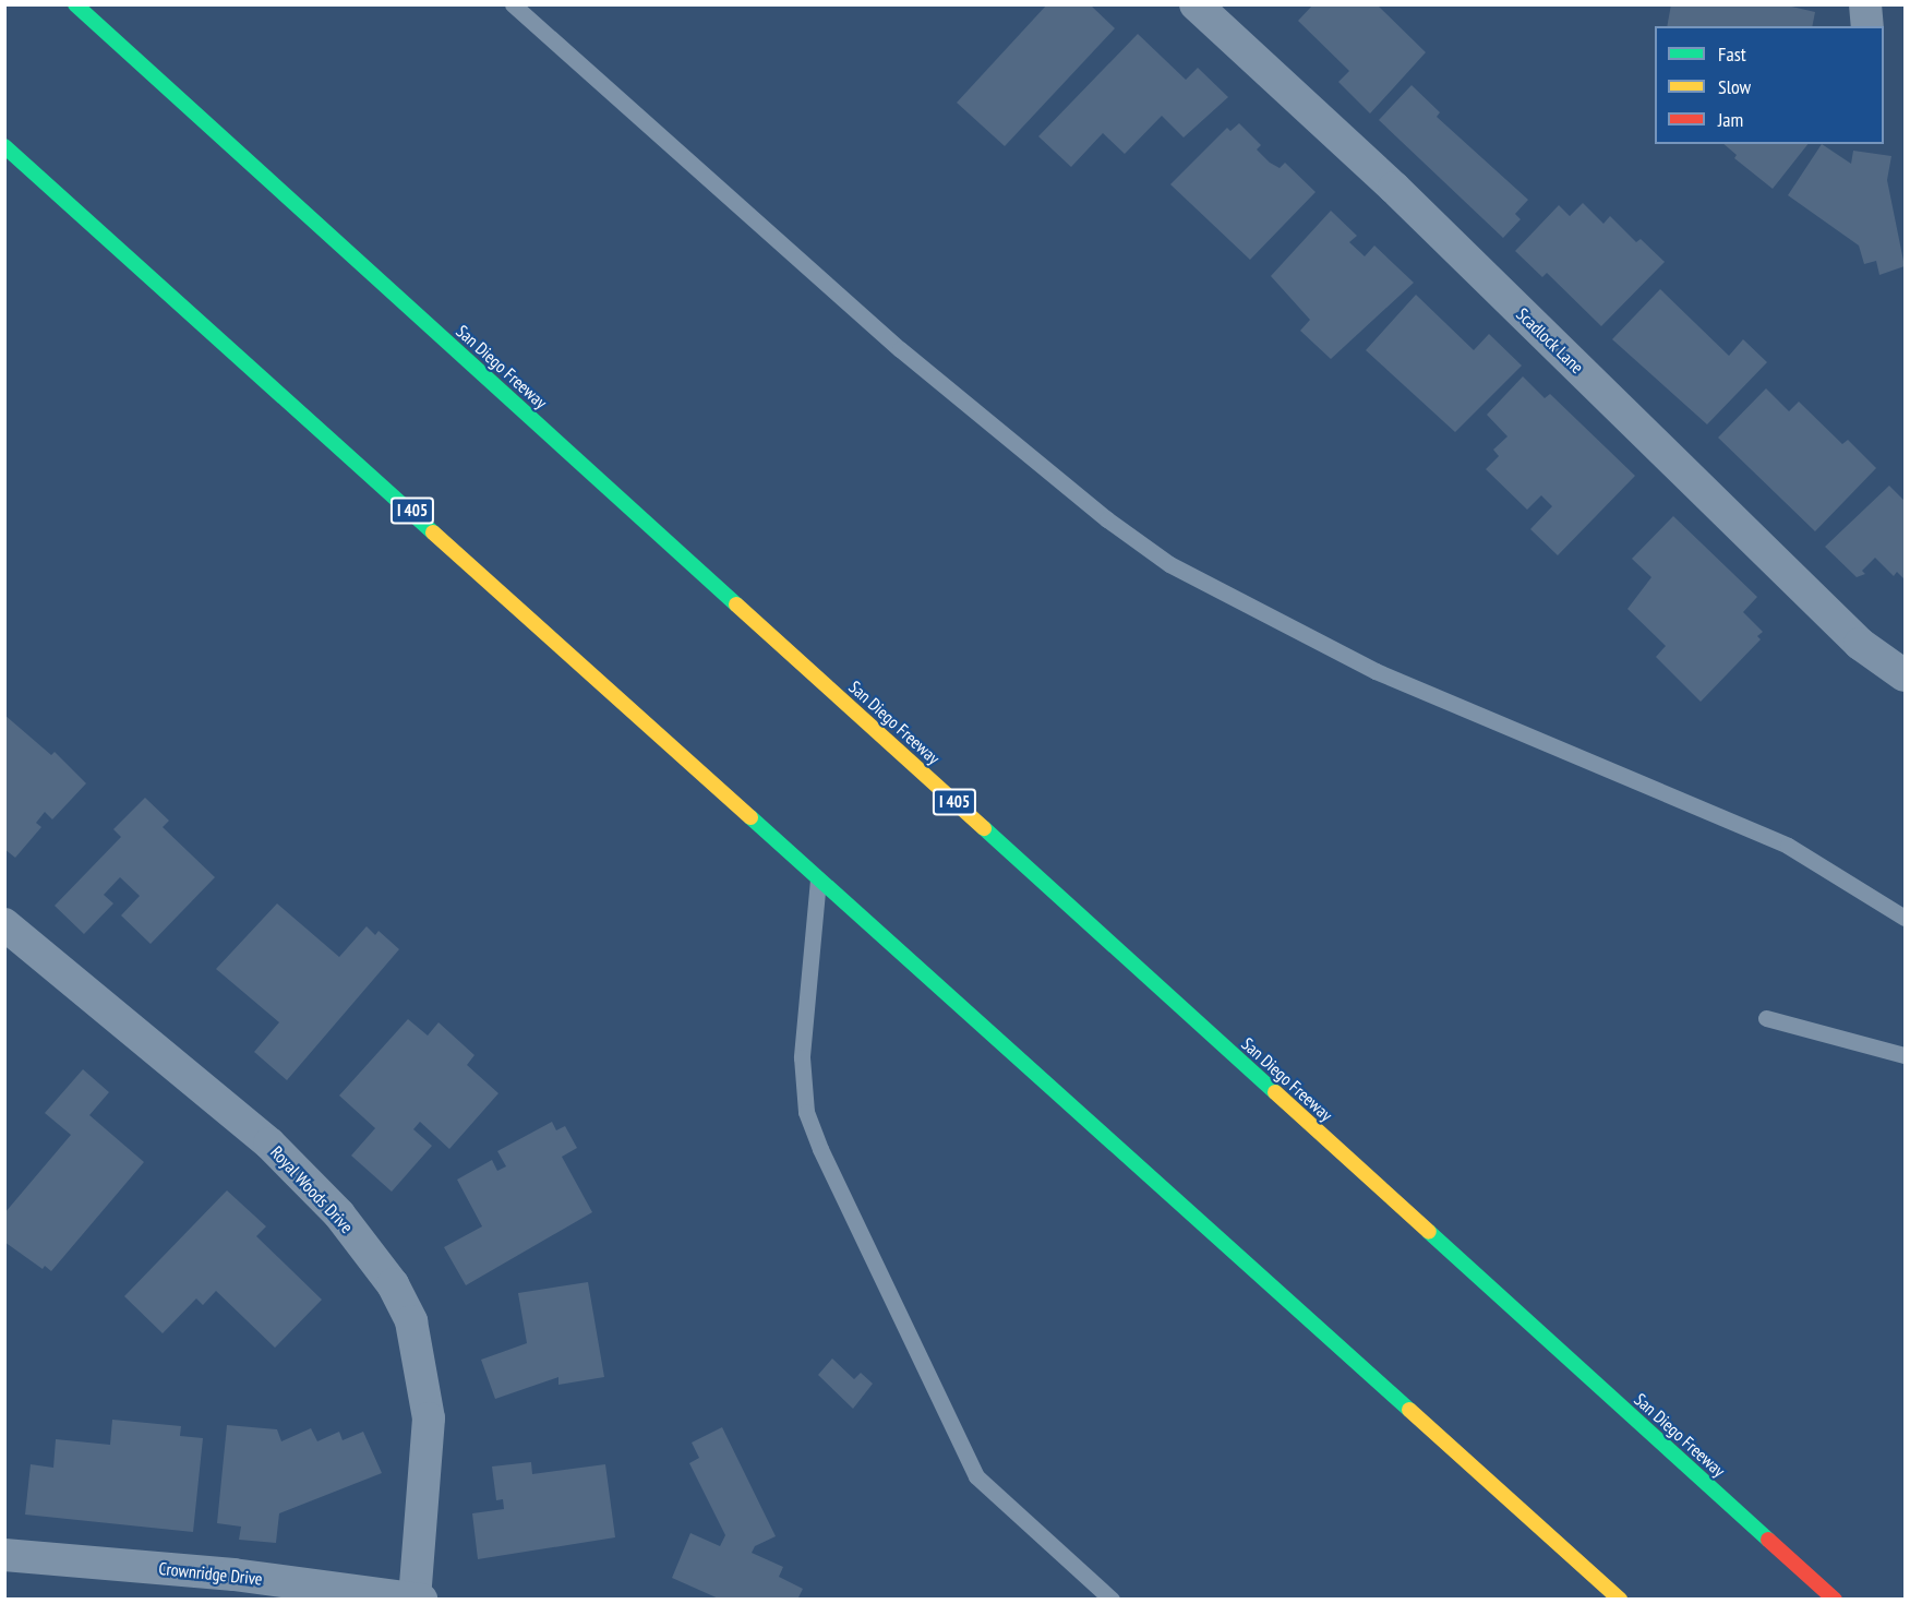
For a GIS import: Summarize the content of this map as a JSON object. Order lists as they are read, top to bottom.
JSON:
{
  "streets": {
    "highway": ["San Diego Freeway", "I 405"],
    "street": ["Scadlock Lane", "Royal Woods Drive", "Crownridge Drive"]
  },
  "crossings": [
    ["Royal Woods Drive", "Crownridge Drive"]
  ],
  "legend": ["Fast", "Slow", "Jam"]
}
